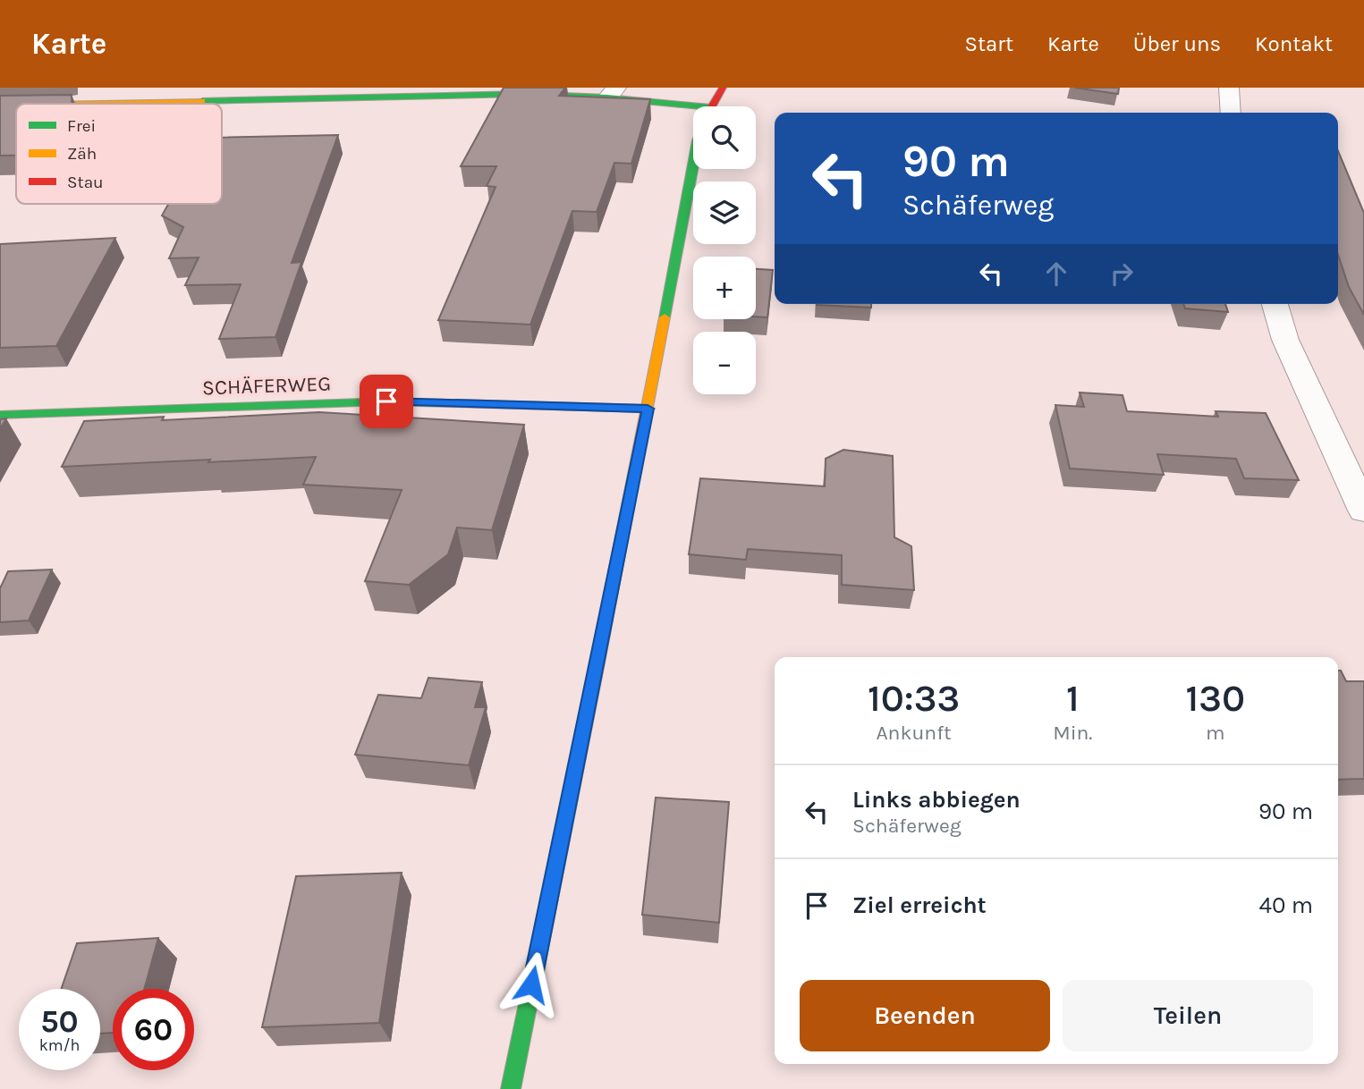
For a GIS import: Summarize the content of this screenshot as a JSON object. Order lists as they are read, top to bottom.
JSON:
{
  "streets": {
    "street": ["SCHÄFERWEG"]
  },
  "legend": ["Frei", "Zäh", "Stau"],
  "page": {
    "header": "Karte",
    "nav": [
      "Start",
      "Karte",
      "Über uns",
      "Kontakt"
    ],
    "map_buttons": ["+", "−"],
    "turn": ["90 m", "Schäferweg"],
    "eta": [
      "10:33",
      "Ankunft",
      "1",
      "Min.",
      "130",
      "m"
    ],
    "list": [
      {
        "name": "Links abbiegen",
        "note": "Schäferweg",
        "value": "90 m"
      },
      {
        "name": "Ziel erreicht",
        "value": "40 m"
      }
    ],
    "buttons": ["Beenden", "Teilen"],
    "speed": "50 km/h",
    "limit": "60"
  }
}
